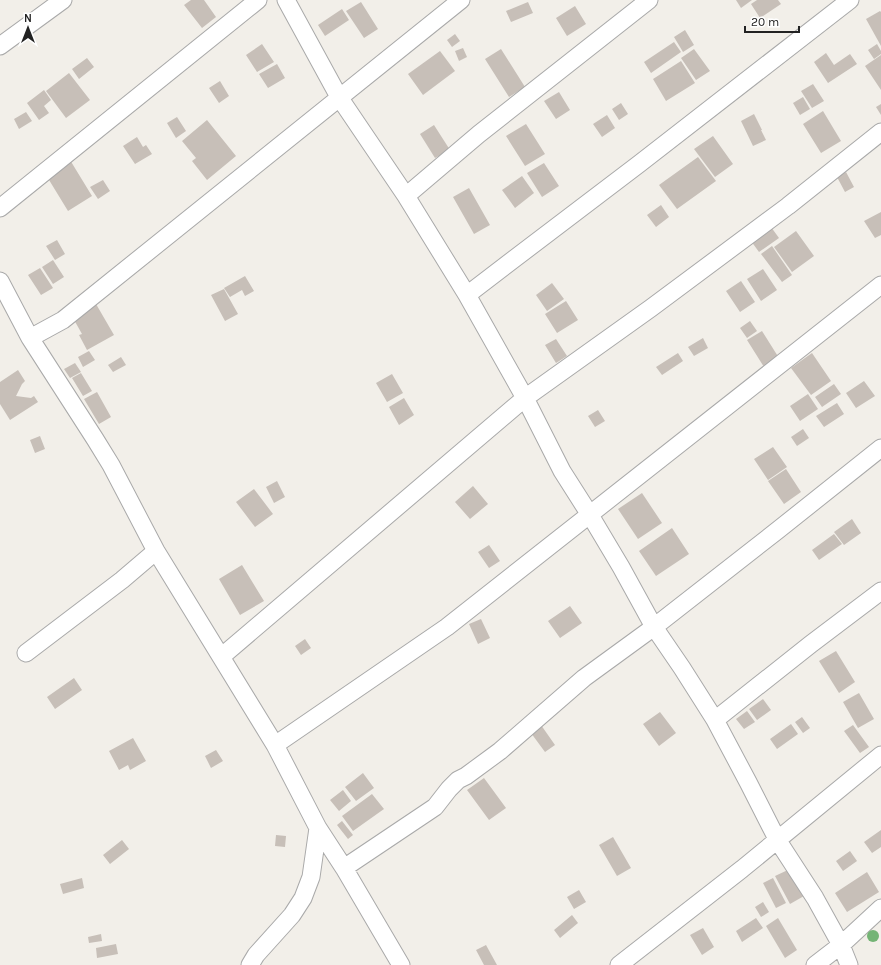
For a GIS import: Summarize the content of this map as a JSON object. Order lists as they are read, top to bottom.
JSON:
{
  "scale_bar": "20 m",
  "north": "top"
}
